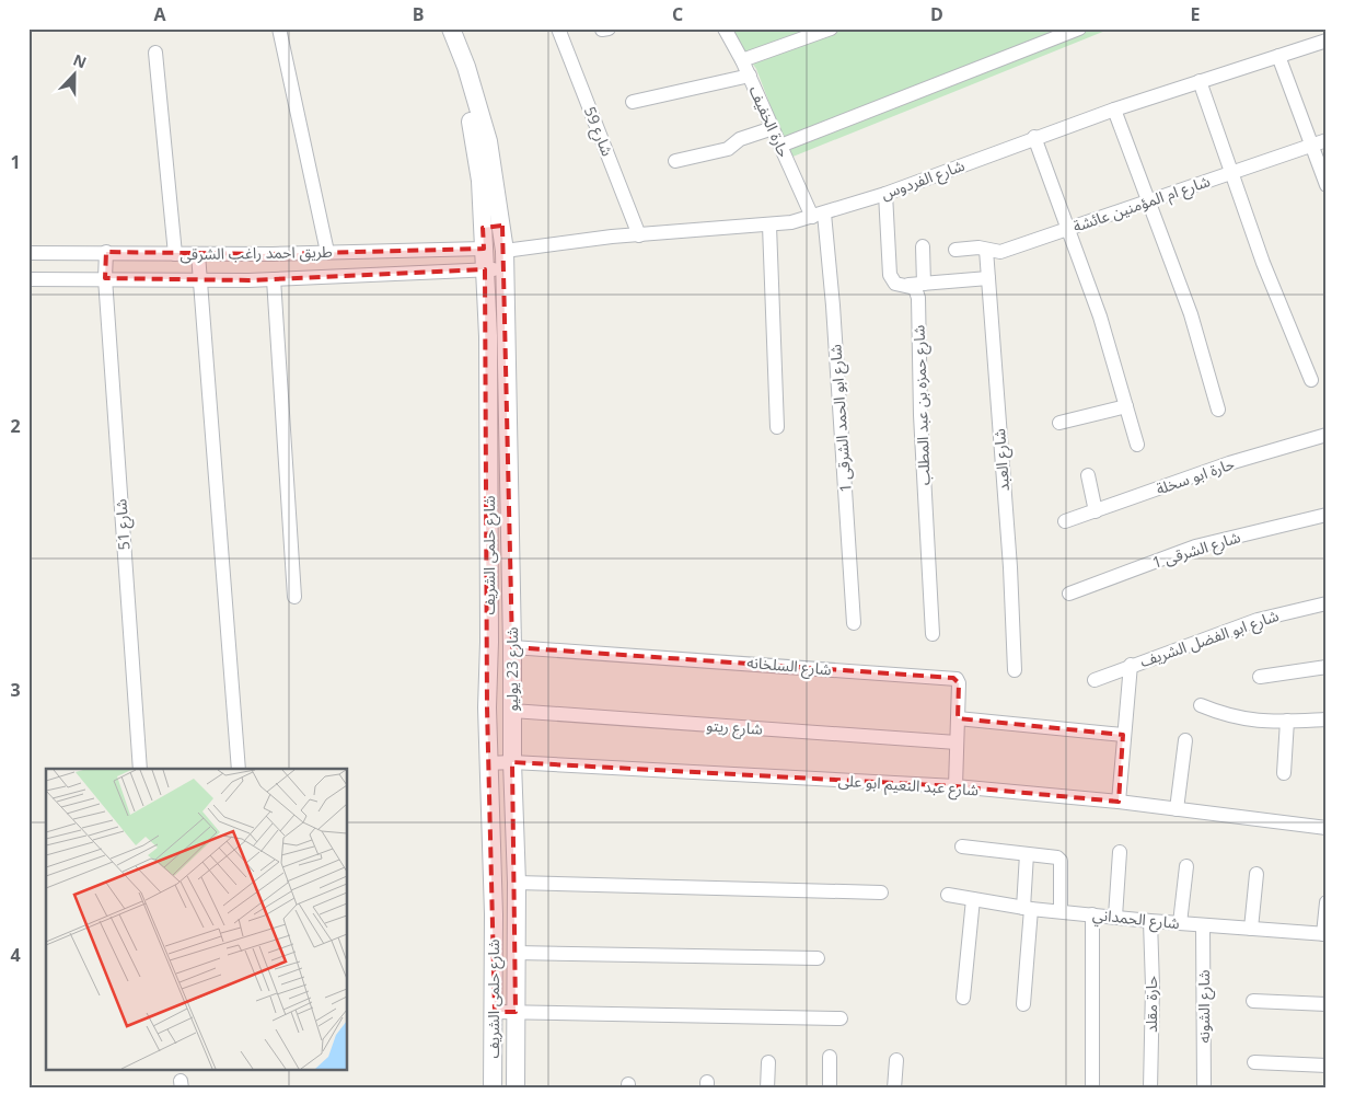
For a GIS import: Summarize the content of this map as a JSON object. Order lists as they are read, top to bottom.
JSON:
{
  "streets": {
    "street": [
      "حارة الخفيف",
      "شارع 59",
      "شارع الفردوس",
      "شارع ام المؤمنين عائشة",
      "طريق احمد راغب الشرقى",
      "شارع حمزه بن عبد المطلب",
      "شارع ابو الحمد الشرقى 1",
      "شارع العبد",
      "حارة ابو سخلة",
      "شارع 51",
      "شارع الشرقى 1",
      "شارع حلمى الشريف",
      "شارع ابو الفضل الشريف",
      "شارع السلخانه",
      "شارع 23 يوليو",
      "شارع ريتو",
      "شارع عبد النعيم ابو على",
      "شارع الحمداني",
      "حارة مقلد",
      "شارع الشونه"
    ]
  },
  "crossings": [
    ["حارة الخفيف", "شارع الفردوس"],
    ["حارة الخفيف", "شارع ابو الحمد الشرقى 1"],
    ["شارع 59", "شارع الفردوس"],
    ["شارع الفردوس", "شارع ابو الحمد الشرقى 1"],
    ["شارع الفردوس", "شارع 51"],
    ["شارع الفردوس", "شارع حلمى الشريف"],
    ["شارع الفردوس", "شارع 23 يوليو"],
    ["شارع ام المؤمنين عائشة", "شارع العبد"],
    ["طريق احمد راغب الشرقى", "شارع 51"],
    ["طريق احمد راغب الشرقى", "شارع حلمى الشريف"],
    ["شارع حلمى الشريف", "شارع عبد النعيم ابو على"],
    ["شارع السلخانه", "شارع 23 يوليو"],
    ["شارع السلخانه", "شارع ريتو"],
    ["شارع السلخانه", "شارع عبد النعيم ابو على"],
    ["شارع 23 يوليو", "شارع ريتو"],
    ["شارع 23 يوليو", "شارع عبد النعيم ابو على"],
    ["شارع الحمداني", "حارة مقلد"],
    ["شارع الحمداني", "شارع الشونه"]
  ],
  "north": "top",
  "grid": {
    "columns": [
      "A",
      "B",
      "C",
      "D",
      "E"
    ],
    "rows": [
      "1",
      "2",
      "3",
      "4"
    ]
  }
}
